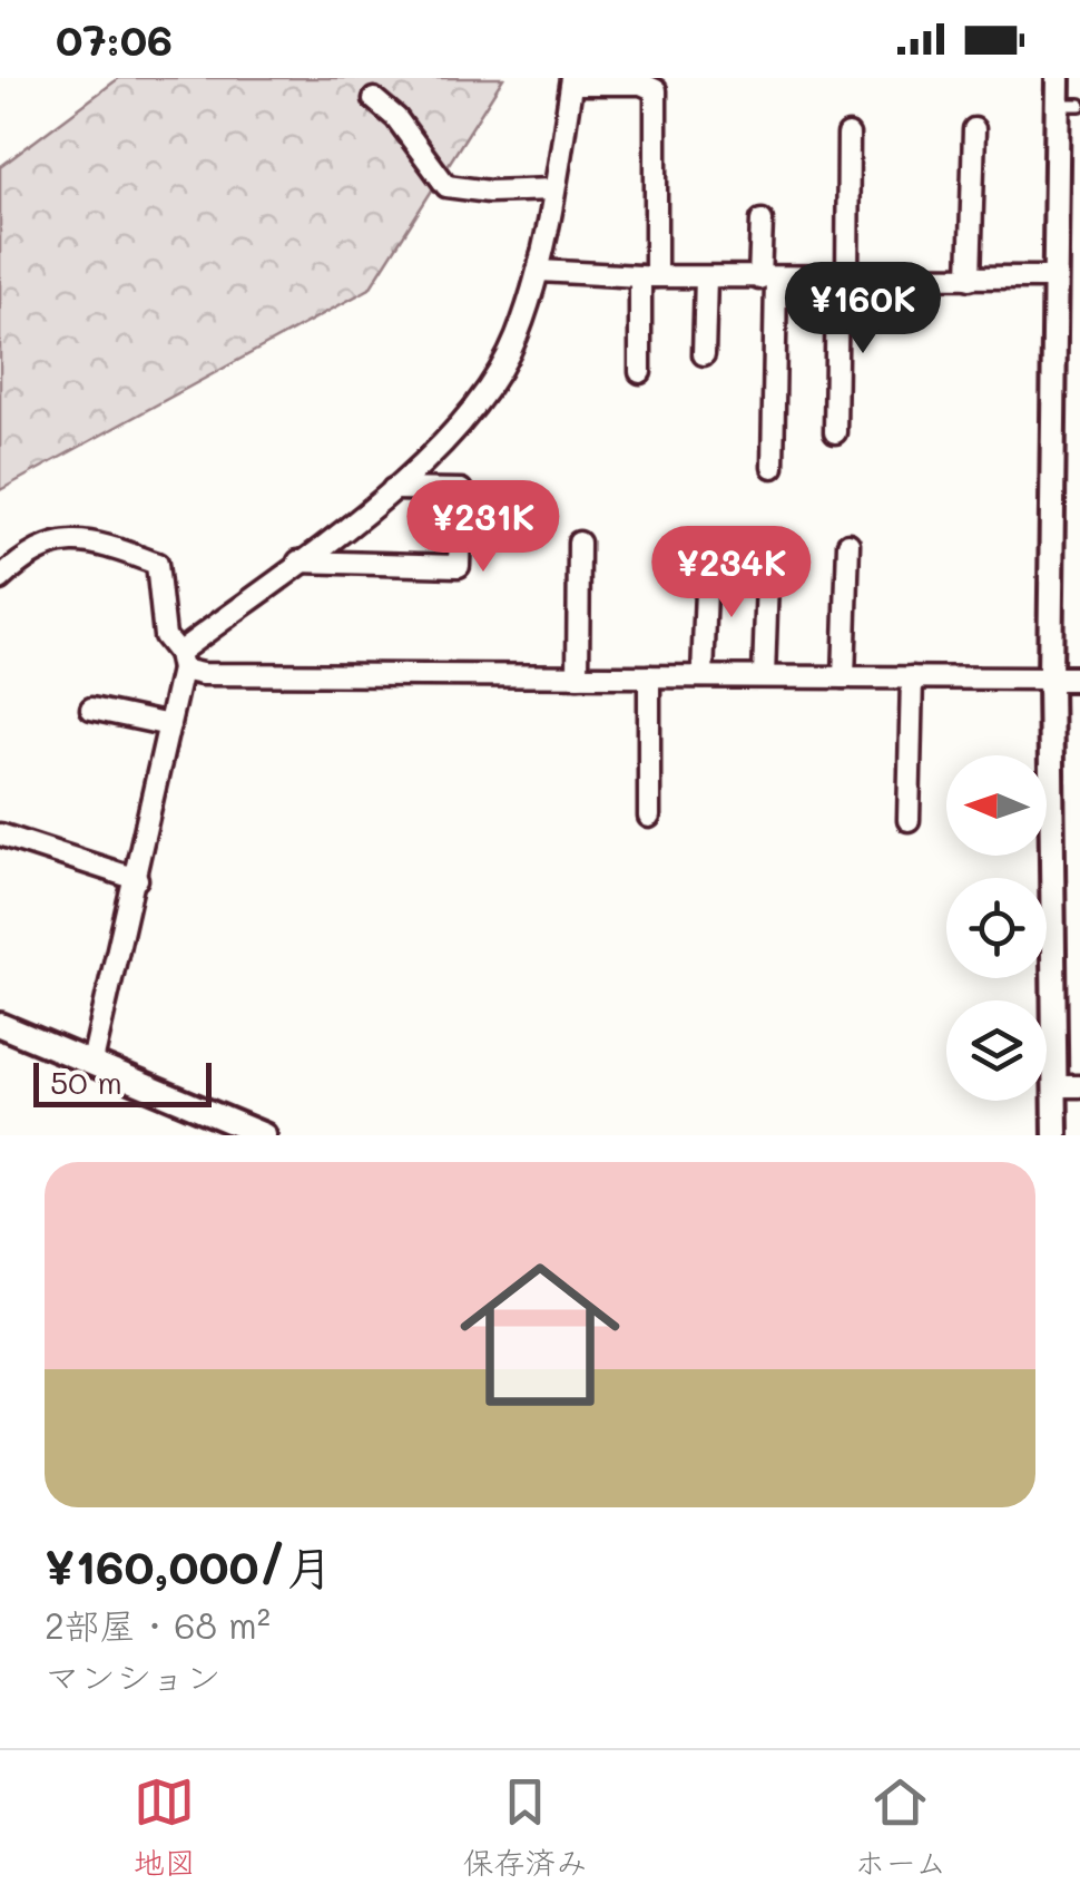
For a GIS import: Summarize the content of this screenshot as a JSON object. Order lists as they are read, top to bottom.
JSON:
{
  "scale_bar": "50 m",
  "north": "left",
  "page": {
    "status": "07:06",
    "price": ["¥160K", "¥231K", "¥234K"],
    "scale": "50 m",
    "list": [
      {
        "name": "¥160,000/月",
        "note": "2部屋 · 68 m² · マンション"
      }
    ],
    "tabs": ["地図", "保存済み", "ホーム"]
  }
}
